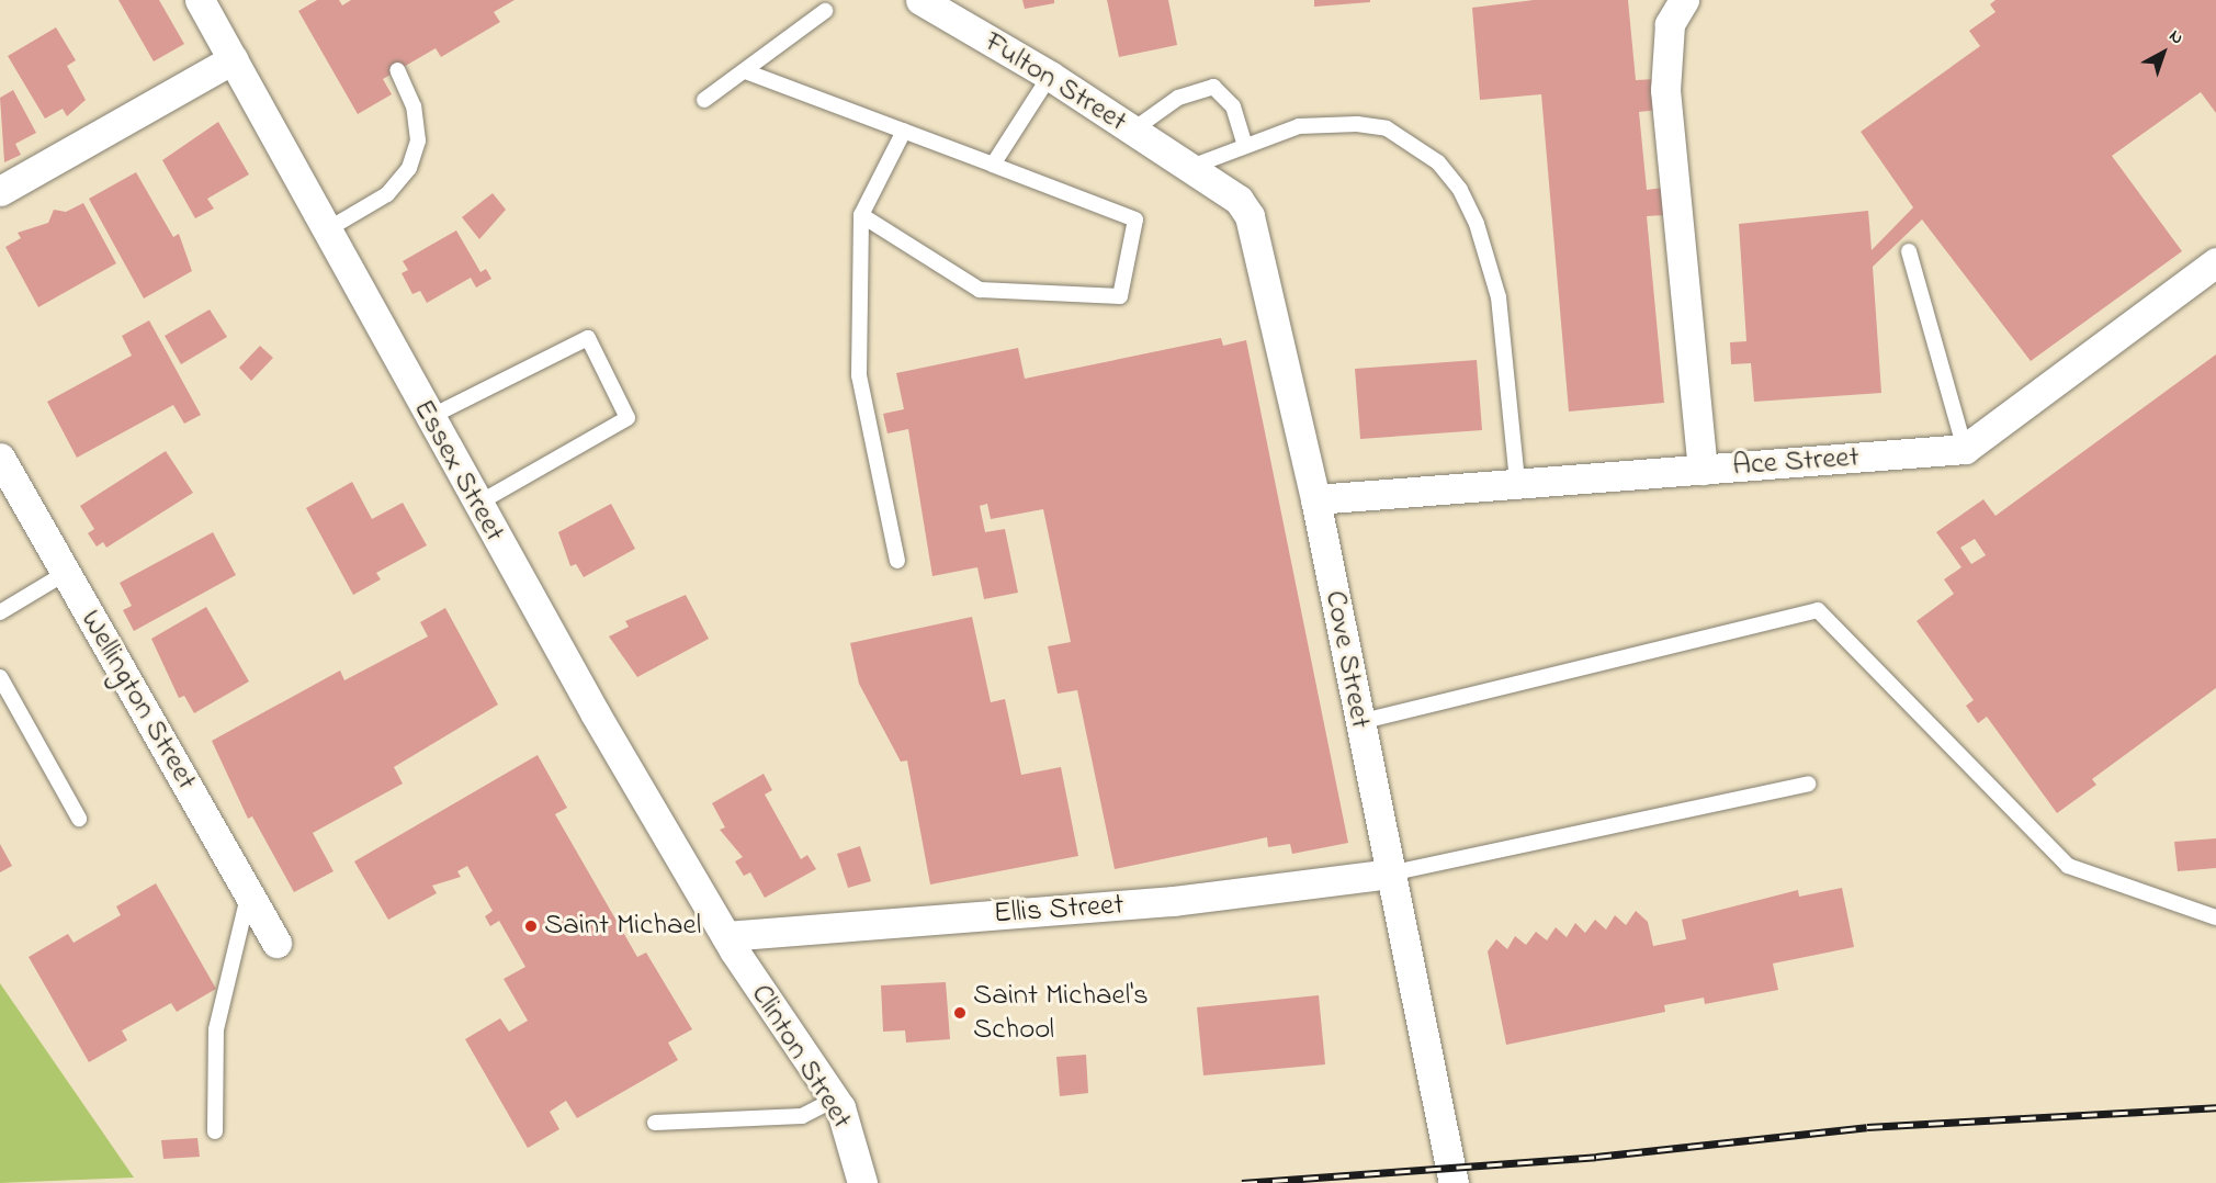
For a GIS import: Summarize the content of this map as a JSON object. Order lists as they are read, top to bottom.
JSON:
{
  "streets": {
    "street": [
      "Fulton Street",
      "Ace Street",
      "Essex Street",
      "Cove Street",
      "Wellington Street",
      "Ellis Street",
      "Clinton Street"
    ]
  },
  "crossings": [
    ["Fulton Street", "Cove Street"],
    ["Ace Street", "Cove Street"],
    ["Essex Street", "Ellis Street"],
    ["Essex Street", "Clinton Street"],
    ["Cove Street", "Ellis Street"],
    ["Ellis Street", "Clinton Street"]
  ],
  "places": ["Saint Michael", "Saint Michael's School"],
  "north": "top right"
}
